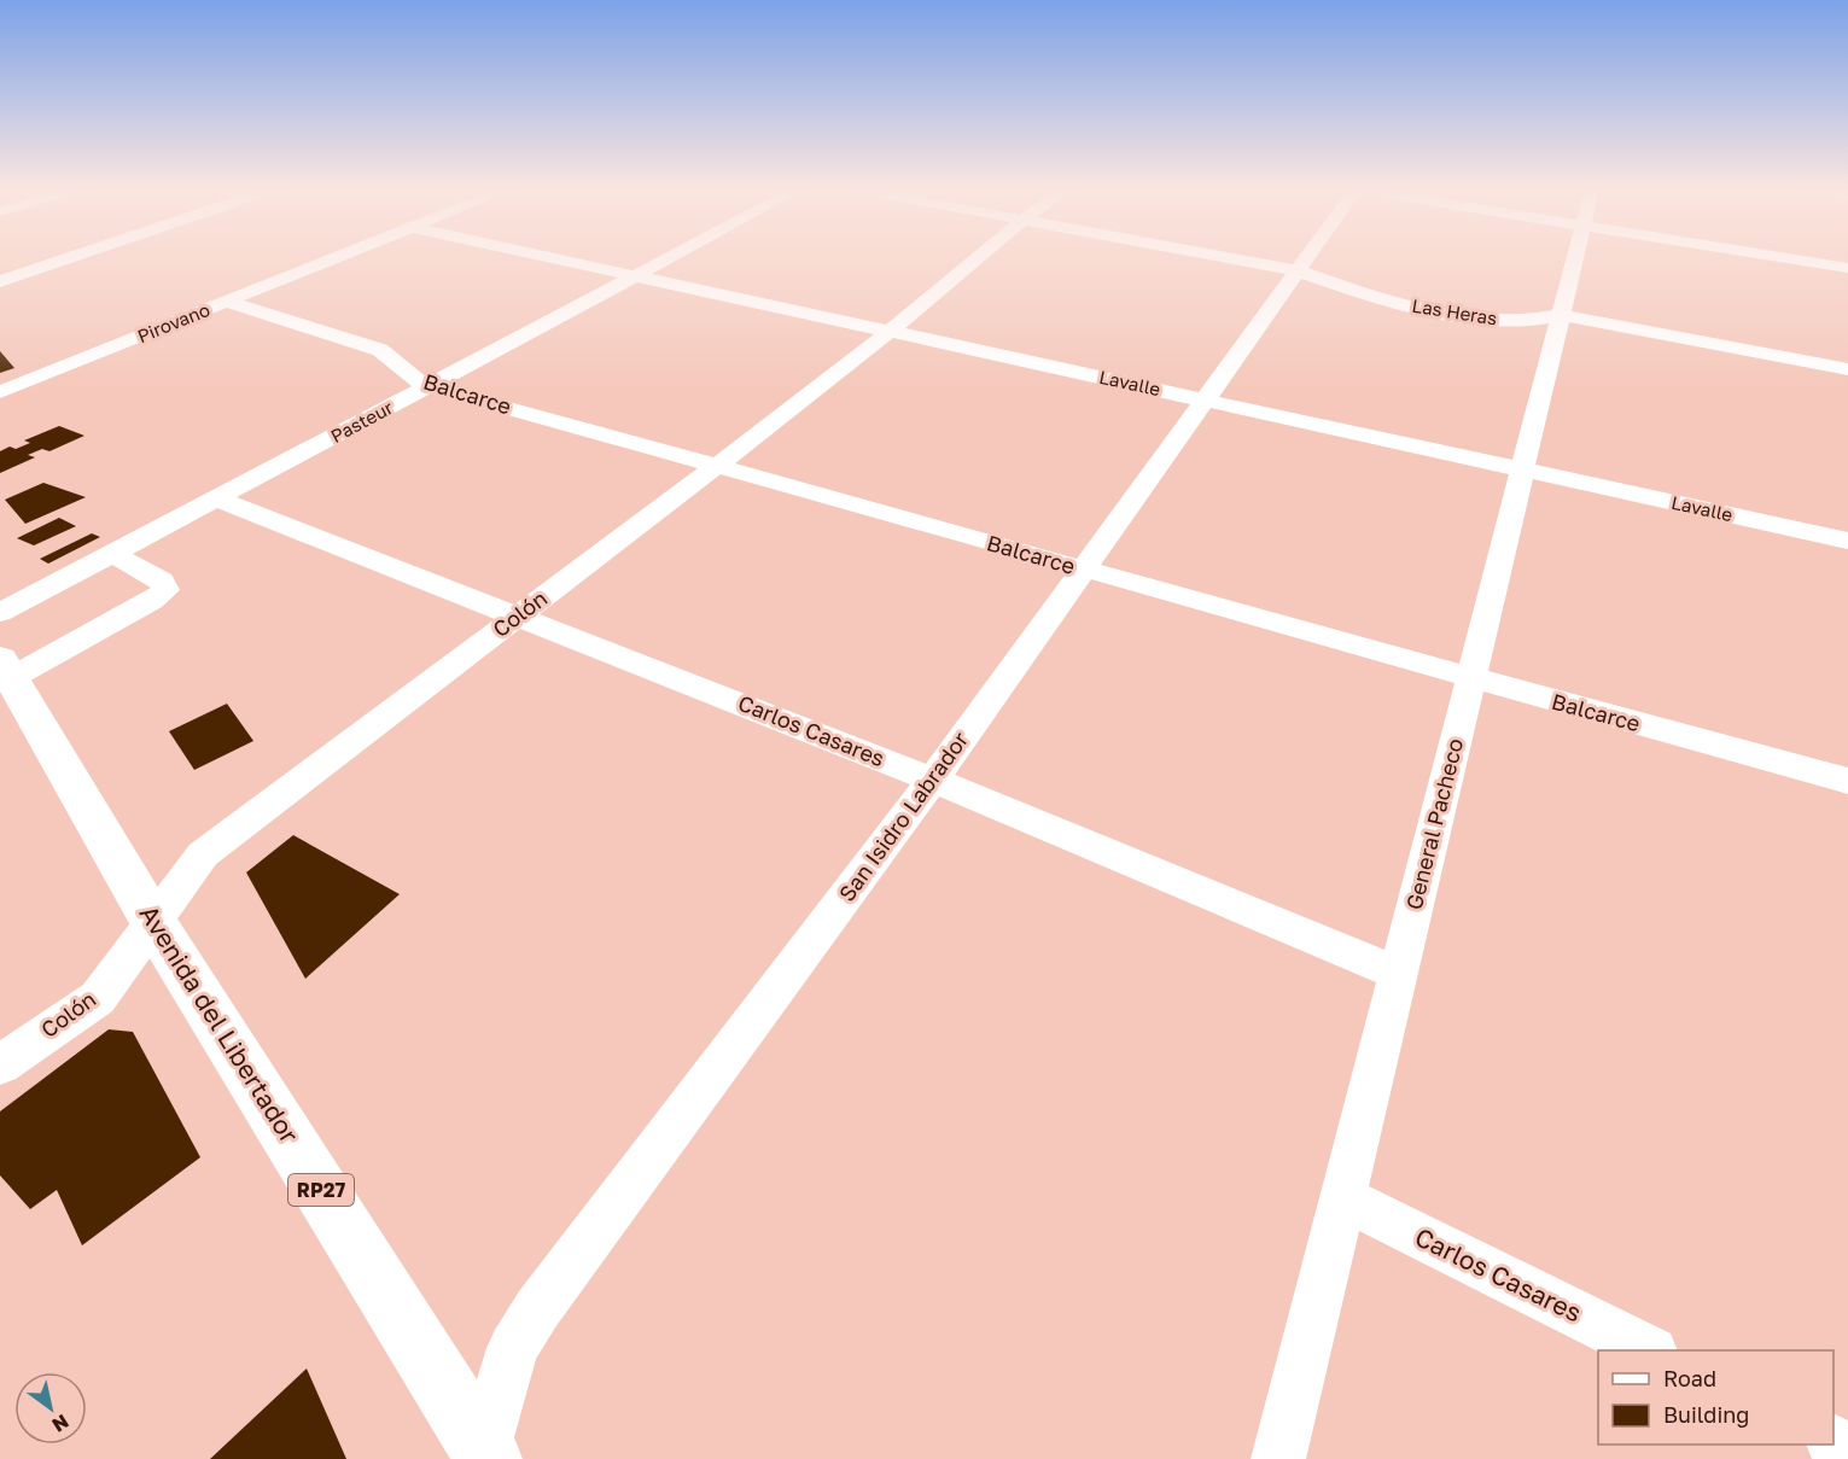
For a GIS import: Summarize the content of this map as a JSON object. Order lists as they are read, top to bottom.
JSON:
{
  "streets": {
    "main road": ["Avenida del Libertador", "RP27"],
    "street": [
      "Las Heras",
      "Pirovano",
      "Lavalle",
      "Balcarce",
      "Pasteur",
      "Colón",
      "Carlos Casares",
      "San Isidro Labrador",
      "General Pacheco"
    ]
  },
  "crossings": [
    ["Las Heras", "San Isidro Labrador"],
    ["Las Heras", "General Pacheco"],
    ["Pirovano", "Balcarce"],
    ["Lavalle", "Pasteur"],
    ["Lavalle", "Colón"],
    ["Lavalle", "San Isidro Labrador"],
    ["Lavalle", "General Pacheco"],
    ["Balcarce", "Pasteur"],
    ["Balcarce", "Colón"],
    ["Balcarce", "San Isidro Labrador"],
    ["Balcarce", "General Pacheco"],
    ["Pasteur", "Carlos Casares"],
    ["Colón", "Carlos Casares"],
    ["Colón", "Avenida del Libertador"],
    ["Carlos Casares", "San Isidro Labrador"],
    ["Carlos Casares", "General Pacheco"],
    ["San Isidro Labrador", "Avenida del Libertador"]
  ],
  "legend": ["Road", "Building"],
  "north": "bottom right"
}
